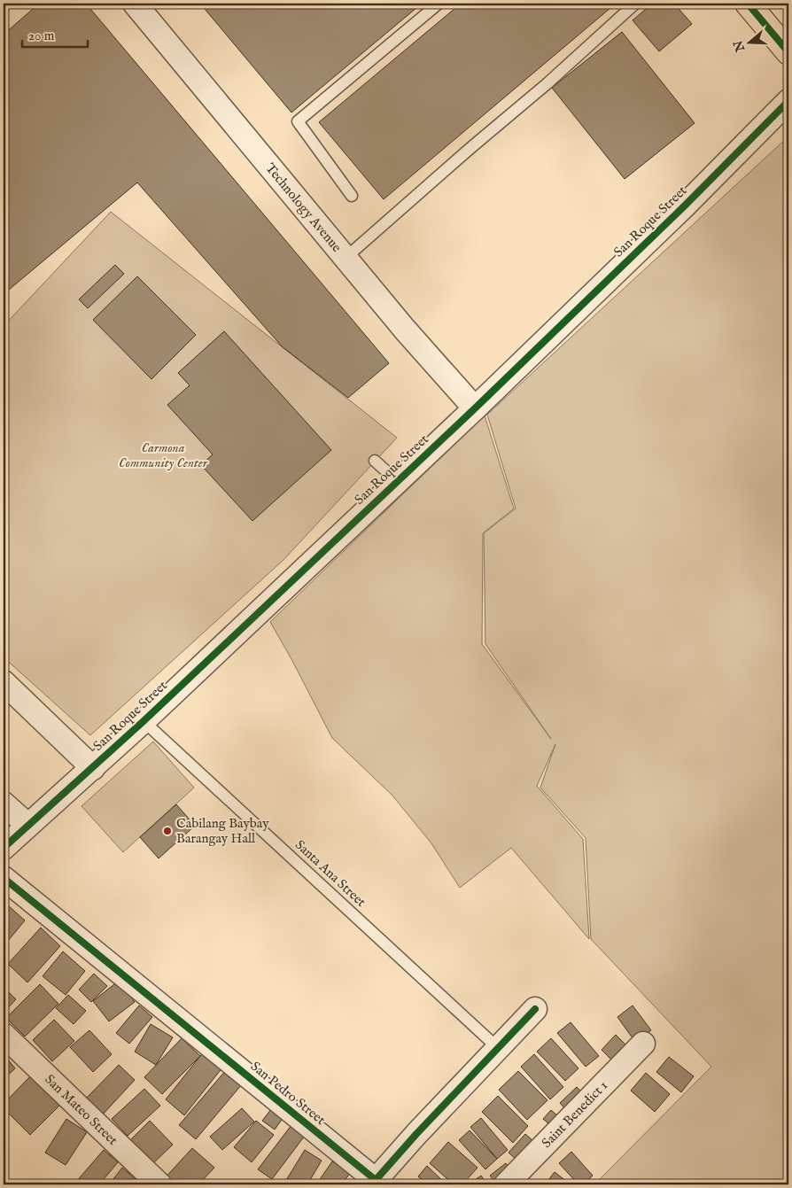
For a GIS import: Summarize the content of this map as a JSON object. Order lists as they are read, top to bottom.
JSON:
{
  "streets": {
    "street": [
      "Technology Avenue",
      "San Roque Street",
      "San Pedro Street",
      "San Mateo Street",
      "Saint Benedict 1"
    ],
    "lane": ["Santa Ana Street"]
  },
  "crossings": [
    ["Technology Avenue", "San Roque Street"],
    ["San Roque Street", "Santa Ana Street"],
    ["Santa Ana Street", "San Pedro Street"]
  ],
  "parks": ["Carmona Community Center"],
  "places": ["Cabilang Baybay Barangay Hall"],
  "scale_bar": "20 m",
  "north": "left"
}
